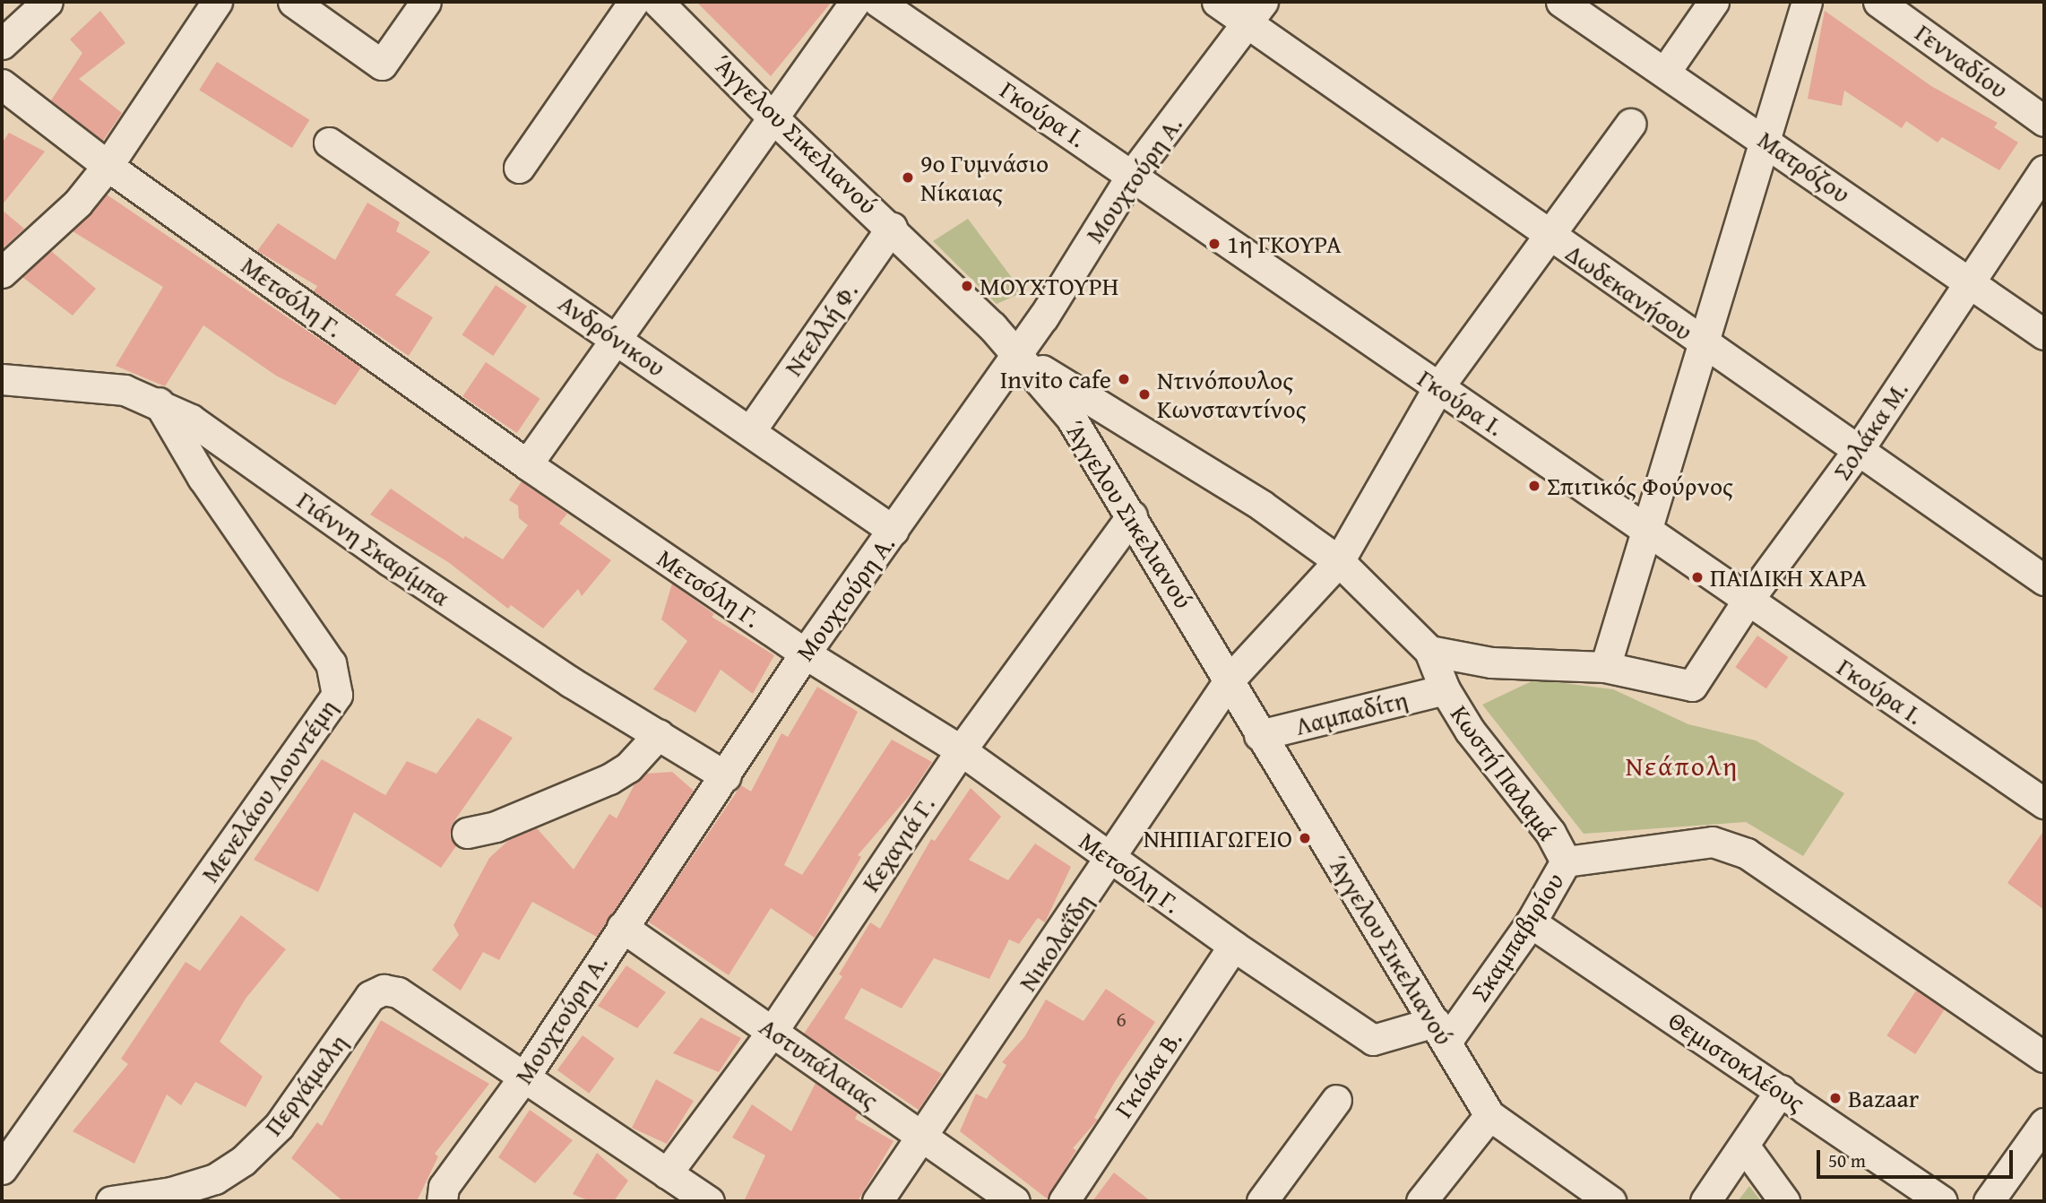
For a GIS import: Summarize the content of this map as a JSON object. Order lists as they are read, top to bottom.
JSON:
{
  "streets": {
    "street": [
      "Γενναδίου",
      "Γκούρα Ι.",
      "Άγγελου Σικελιανού",
      "Ματρόζου",
      "Μουχτούρη Α.",
      "Δωδεκανήσου",
      "Μετσόλη Γ.",
      "Ντελλή Φ.",
      "Ανδρόνικου",
      "Σολάκα Μ.",
      "Γιάννη Σκαρίμπα",
      "Λαμπαδίτη",
      "Κωστή Παλαμά",
      "Μενελάου Λουντέμη",
      "Κεχαγιά Γ.",
      "Σκαμπαβιρίου",
      "Νικολαΐδη",
      "Θεμιστοκλέους",
      "Αστυπάλαιας",
      "Γκιόκα Β.",
      "Περγάμαλη"
    ]
  },
  "crossings": [
    ["Γκούρα Ι.", "Μουχτούρη Α."],
    ["Γκούρα Ι.", "Σολάκα Μ."],
    ["Γκούρα Ι.", "Νικολαΐδη"],
    ["Άγγελου Σικελιανού", "Μουχτούρη Α."],
    ["Άγγελου Σικελιανού", "Μετσόλη Γ."],
    ["Άγγελου Σικελιανού", "Ντελλή Φ."],
    ["Άγγελου Σικελιανού", "Λαμπαδίτη"],
    ["Άγγελου Σικελιανού", "Κωστή Παλαμά"],
    ["Άγγελου Σικελιανού", "Κεχαγιά Γ."],
    ["Άγγελου Σικελιανού", "Σκαμπαβιρίου"],
    ["Άγγελου Σικελιανού", "Νικολαΐδη"],
    ["Ματρόζου", "Σολάκα Μ."],
    ["Μουχτούρη Α.", "Δωδεκανήσου"],
    ["Μουχτούρη Α.", "Μετσόλη Γ."],
    ["Μουχτούρη Α.", "Ανδρόνικου"],
    ["Μουχτούρη Α.", "Γιάννη Σκαρίμπα"],
    ["Μουχτούρη Α.", "Κωστή Παλαμά"],
    ["Μουχτούρη Α.", "Αστυπάλαιας"],
    ["Μουχτούρη Α.", "Περγάμαλη"],
    ["Δωδεκανήσου", "Σολάκα Μ."],
    ["Δωδεκανήσου", "Νικολαΐδη"],
    ["Μετσόλη Γ.", "Κεχαγιά Γ."],
    ["Μετσόλη Γ.", "Σκαμπαβιρίου"],
    ["Μετσόλη Γ.", "Νικολαΐδη"],
    ["Μετσόλη Γ.", "Γκιόκα Β."],
    ["Ντελλή Φ.", "Ανδρόνικου"],
    ["Γιάννη Σκαρίμπα", "Μενελάου Λουντέμη"],
    ["Λαμπαδίτη", "Κωστή Παλαμά"],
    ["Κωστή Παλαμά", "Σκαμπαβιρίου"],
    ["Κωστή Παλαμά", "Νικολαΐδη"],
    ["Κεχαγιά Γ.", "Αστυπάλαιας"],
    ["Σκαμπαβιρίου", "Θεμιστοκλέους"],
    ["Νικολαΐδη", "Αστυπάλαιας"]
  ],
  "districts": ["Νεάπολη"],
  "places": [
    "9ο Γυμνάσιο Νίκαιας",
    "1η ΓΚΟΥΡΑ",
    "ΜΟΥΧΤΟΥΡΗ",
    "Invito cafe",
    "Ντινόπουλος Κωνσταντίνος",
    "Σπιτικός Φούρνος",
    "ΠΑΙΔΙΚΗ ΧΑΡΑ",
    "ΝΗΠΙΑΓΩΓΕΙΟ",
    "Bazaar"
  ],
  "house_numbers": ["6"],
  "scale_bar": "50 m"
}
